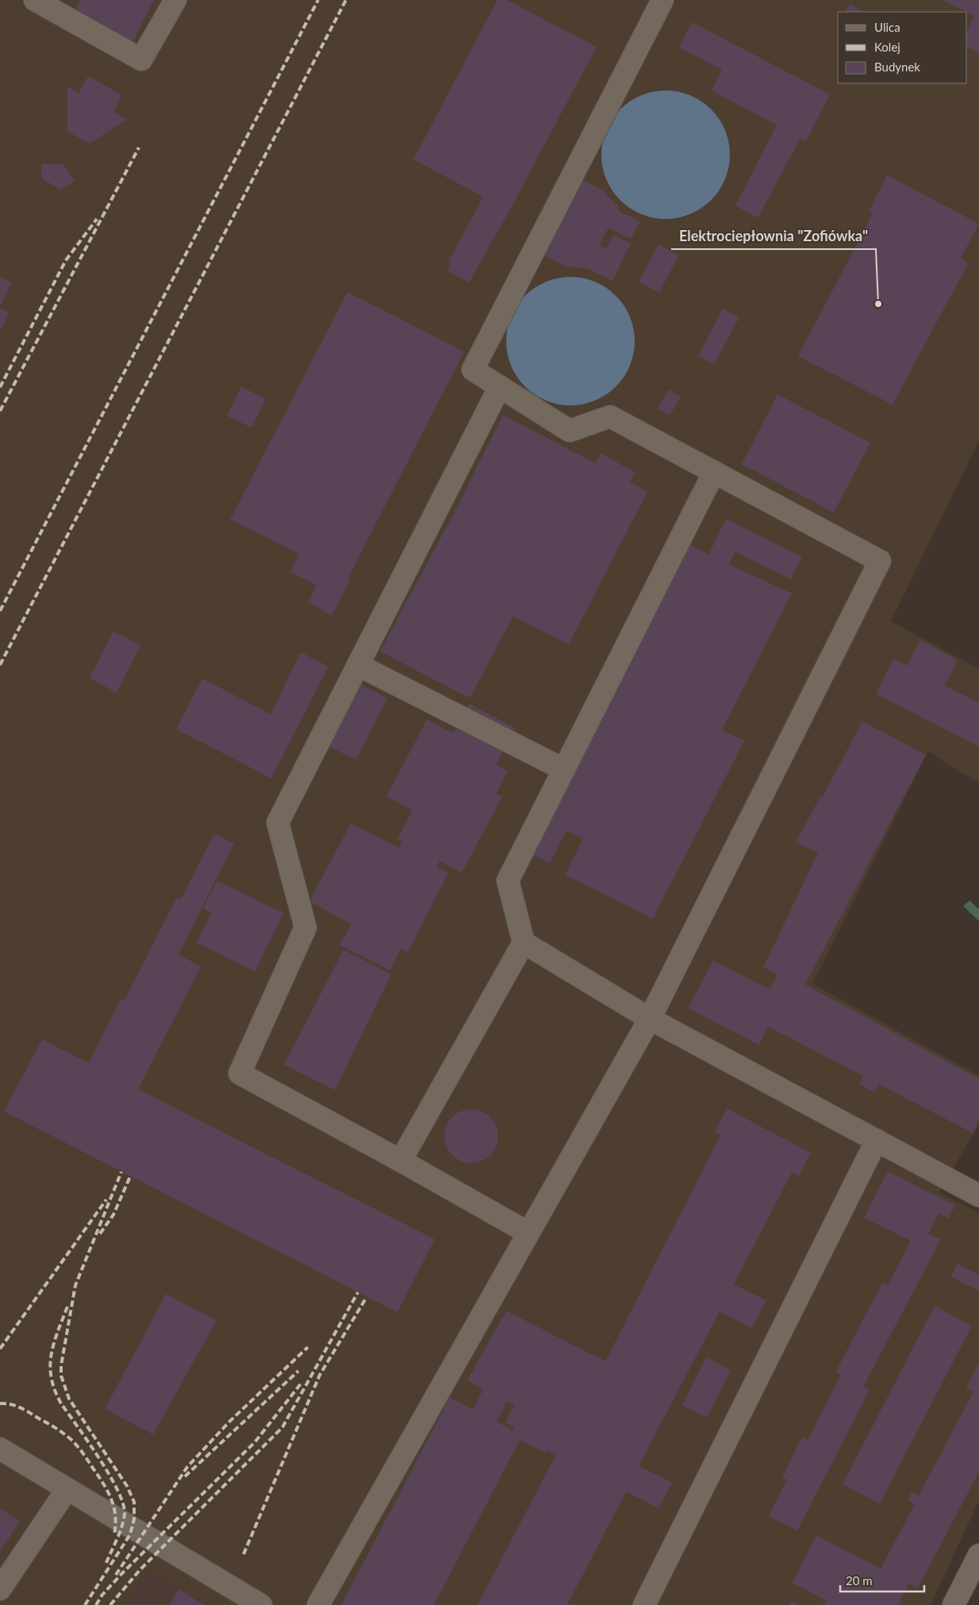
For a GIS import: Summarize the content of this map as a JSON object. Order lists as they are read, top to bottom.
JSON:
{
  "places": ["Elektrociepłownia \"Zofiówka\""],
  "legend": ["Ulica", "Kolej", "Budynek"],
  "scale_bar": "20 m"
}
